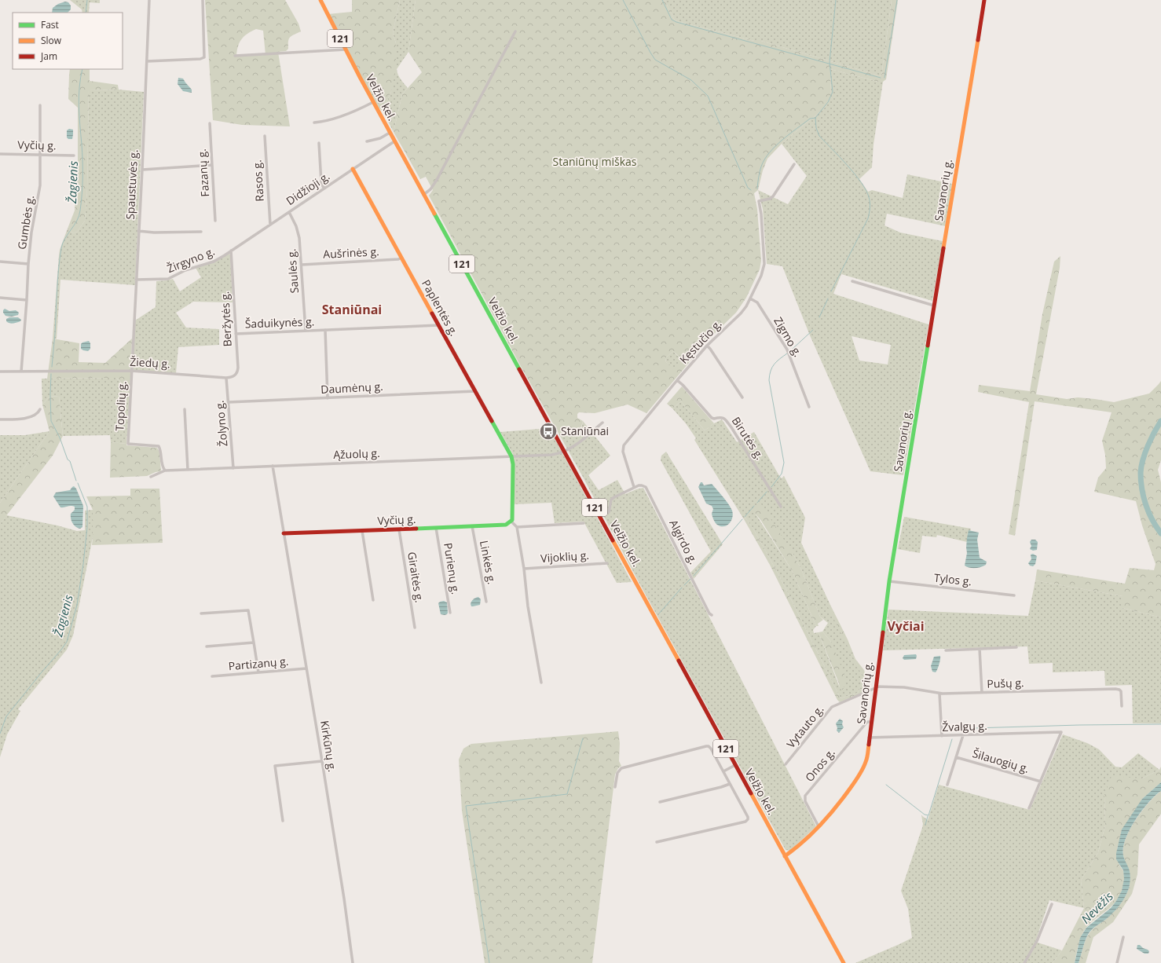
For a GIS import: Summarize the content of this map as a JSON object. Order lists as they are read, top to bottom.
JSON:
{
  "streets": {
    "street": [
      "121",
      "Velžio kel.",
      "Vyčių g.",
      "Fazanų g.",
      "Rasos g.",
      "Spaustuvės g.",
      "Didžioji g.",
      "Savanorių g.",
      "Gumbės g.",
      "Aušrinės g.",
      "Žirgyno g.",
      "Saulės g.",
      "Paplentės g.",
      "Beržytės g.",
      "Šaduikynės g.",
      "Zigmo g.",
      "Kęstučio g.",
      "Žiedų g.",
      "Daumėnų g.",
      "Topolių g.",
      "Žolyno g.",
      "Birutės g.",
      "Ąžuolų g.",
      "Algirdo g.",
      "Vijoklių g.",
      "Linkės g.",
      "Purienų g.",
      "Giraitės g.",
      "Tylos g.",
      "Partizanų g.",
      "Pušų g.",
      "Vytauto g.",
      "Žvalgų g.",
      "Kirkūnų g.",
      "Šilauogių g.",
      "Onos g."
    ]
  },
  "crossings": [
    ["Velžio kel.", "Didžioji g."],
    ["Velžio kel.", "Savanorių g."],
    ["Velžio kel.", "Ąžuolų g."],
    ["Vyčių g.", "Gumbės g."],
    ["Vyčių g.", "Linkės g."],
    ["Vyčių g.", "Purienų g."],
    ["Vyčių g.", "Giraitės g."],
    ["Vyčių g.", "Kirkūnų g."],
    ["Rasos g.", "Didžioji g."],
    ["Spaustuvės g.", "Žirgyno g."],
    ["Spaustuvės g.", "Žiedų g."],
    ["Spaustuvės g.", "Topolių g."],
    ["Didžioji g.", "Žirgyno g."],
    ["Didžioji g.", "Saulės g."],
    ["Didžioji g.", "Paplentės g."],
    ["Didžioji g.", "Beržytės g."],
    ["Savanorių g.", "Tylos g."],
    ["Savanorių g.", "Pušų g."],
    ["Savanorių g.", "Vytauto g."],
    ["Savanorių g.", "Žvalgų g."],
    ["Savanorių g.", "Onos g."],
    ["Aušrinės g.", "Saulės g."],
    ["Aušrinės g.", "Paplentės g."],
    ["Žirgyno g.", "Beržytės g."],
    ["Saulės g.", "Šaduikynės g."],
    ["Paplentės g.", "Šaduikynės g."],
    ["Paplentės g.", "Daumėnų g."],
    ["Paplentės g.", "Ąžuolų g."],
    ["Beržytės g.", "Šaduikynės g."],
    ["Beržytės g.", "Žiedų g."],
    ["Beržytės g.", "Žolyno g."],
    ["Zigmo g.", "Kęstučio g."],
    ["Kęstučio g.", "Birutės g."],
    ["Kęstučio g.", "Algirdo g."],
    ["Žiedų g.", "Topolių g."],
    ["Žiedų g.", "Žolyno g."],
    ["Daumėnų g.", "Žolyno g."],
    ["Topolių g.", "Ąžuolų g."],
    ["Žolyno g.", "Ąžuolų g."],
    ["Partizanų g.", "Kirkūnų g."],
    ["Pušų g.", "Vytauto g."],
    ["Žvalgų g.", "Šilauogių g."]
  ],
  "districts": ["Staniūnai", "Vyčiai"],
  "water": ["Žagienis", "Nevėžis"],
  "parks": ["Staniūnų miškas"],
  "places": {
    "bus stop": ["Staniūnai"]
  },
  "legend": ["Fast", "Slow", "Jam"]
}
